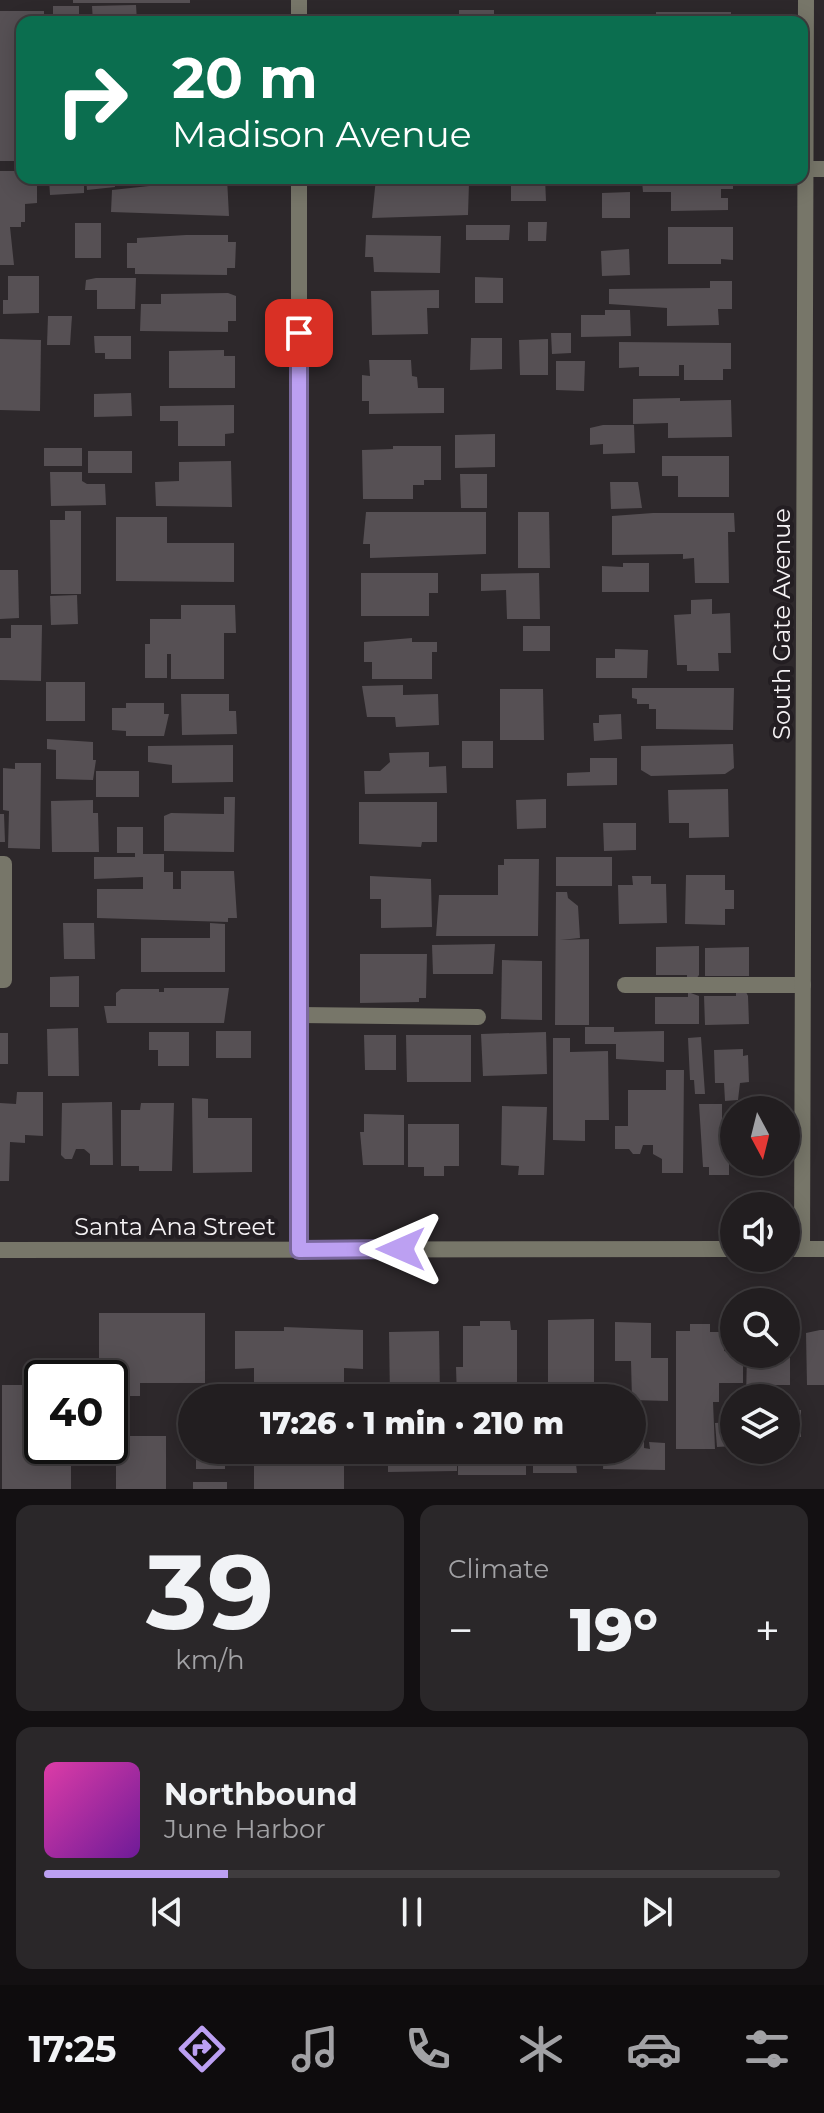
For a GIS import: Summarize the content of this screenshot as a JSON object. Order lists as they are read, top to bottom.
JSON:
{
  "streets": {
    "street": ["South Gate Avenue", "Santa Ana Street"]
  },
  "north": "bottom",
  "page": {
    "turn": ["20 m", "Madison Avenue"],
    "limit": "40",
    "trip": "17:26 · 1 min · 210 m",
    "tile": [
      ["39", "km/h"],
      "Climate"
    ],
    "heat": ["−", "19°", "+"],
    "song": ["Northbound", "June Harbor"],
    "tabs": "17:25"
  }
}
